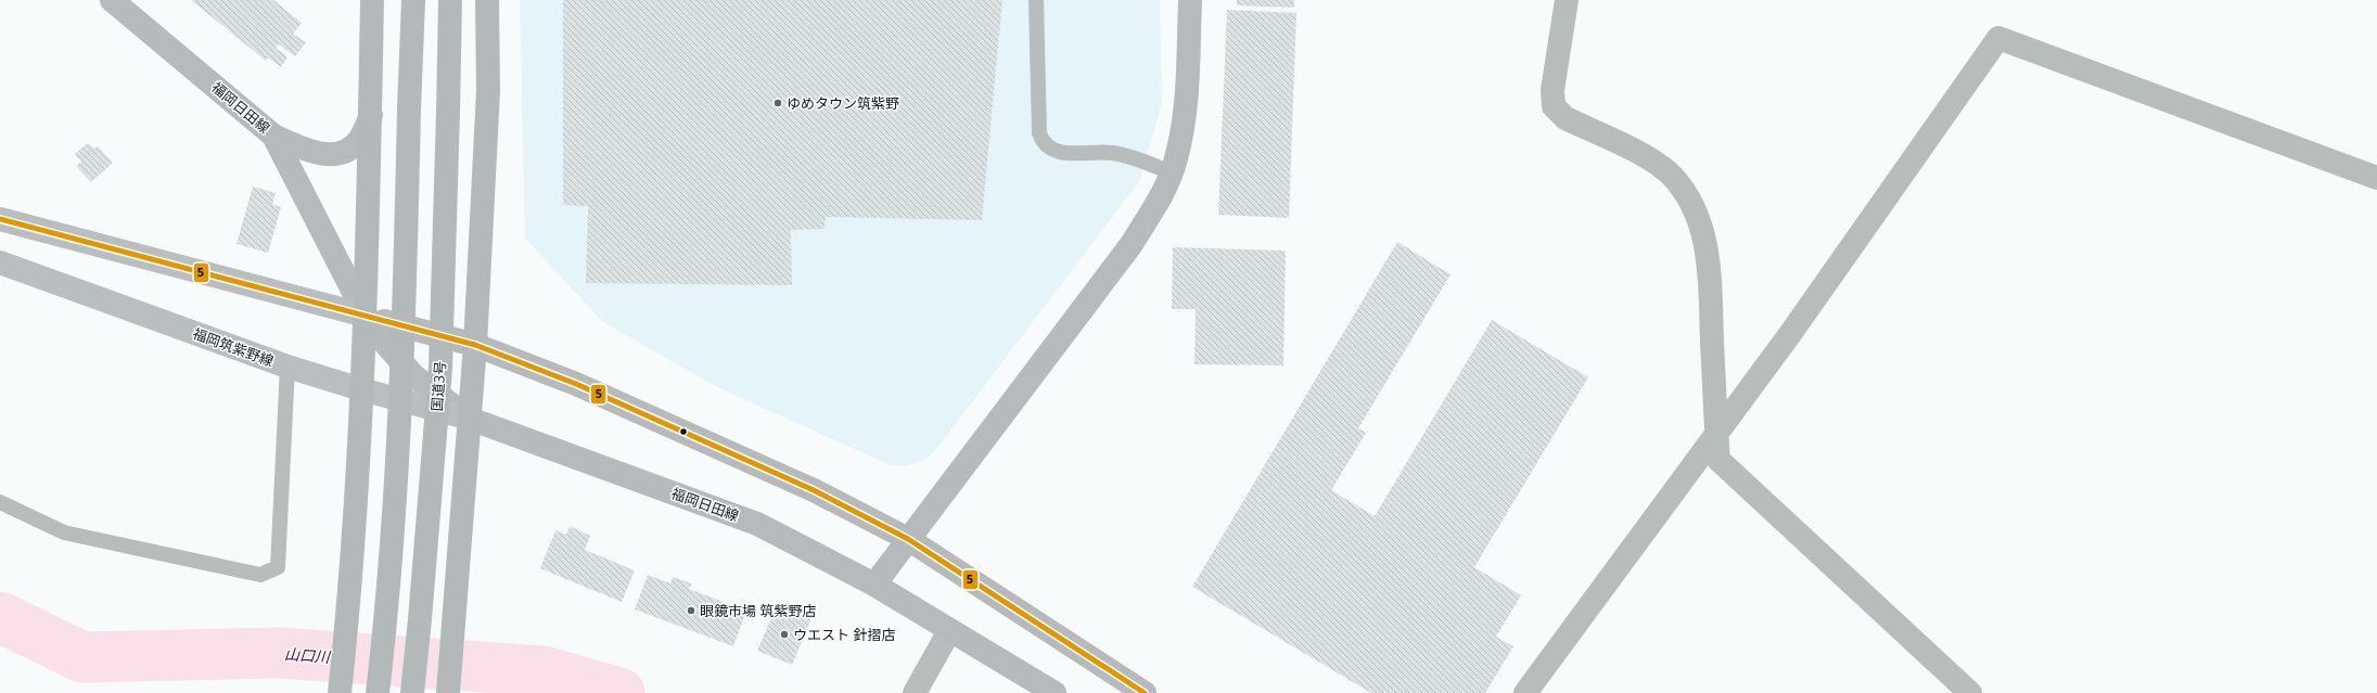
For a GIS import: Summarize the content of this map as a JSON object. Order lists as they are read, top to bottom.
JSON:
{
  "streets": {
    "highway": ["国道3号"],
    "main road": ["福岡日田線", "福岡筑紫野線"]
  },
  "crossings": [
    ["福岡日田線", "福岡筑紫野線"]
  ],
  "water": ["山口川"],
  "places": ["ゆめタウン筑紫野", "眼鏡市場 筑紫野店", "ウエスト 針摺店"],
  "lines": ["transit line 5"]
}
